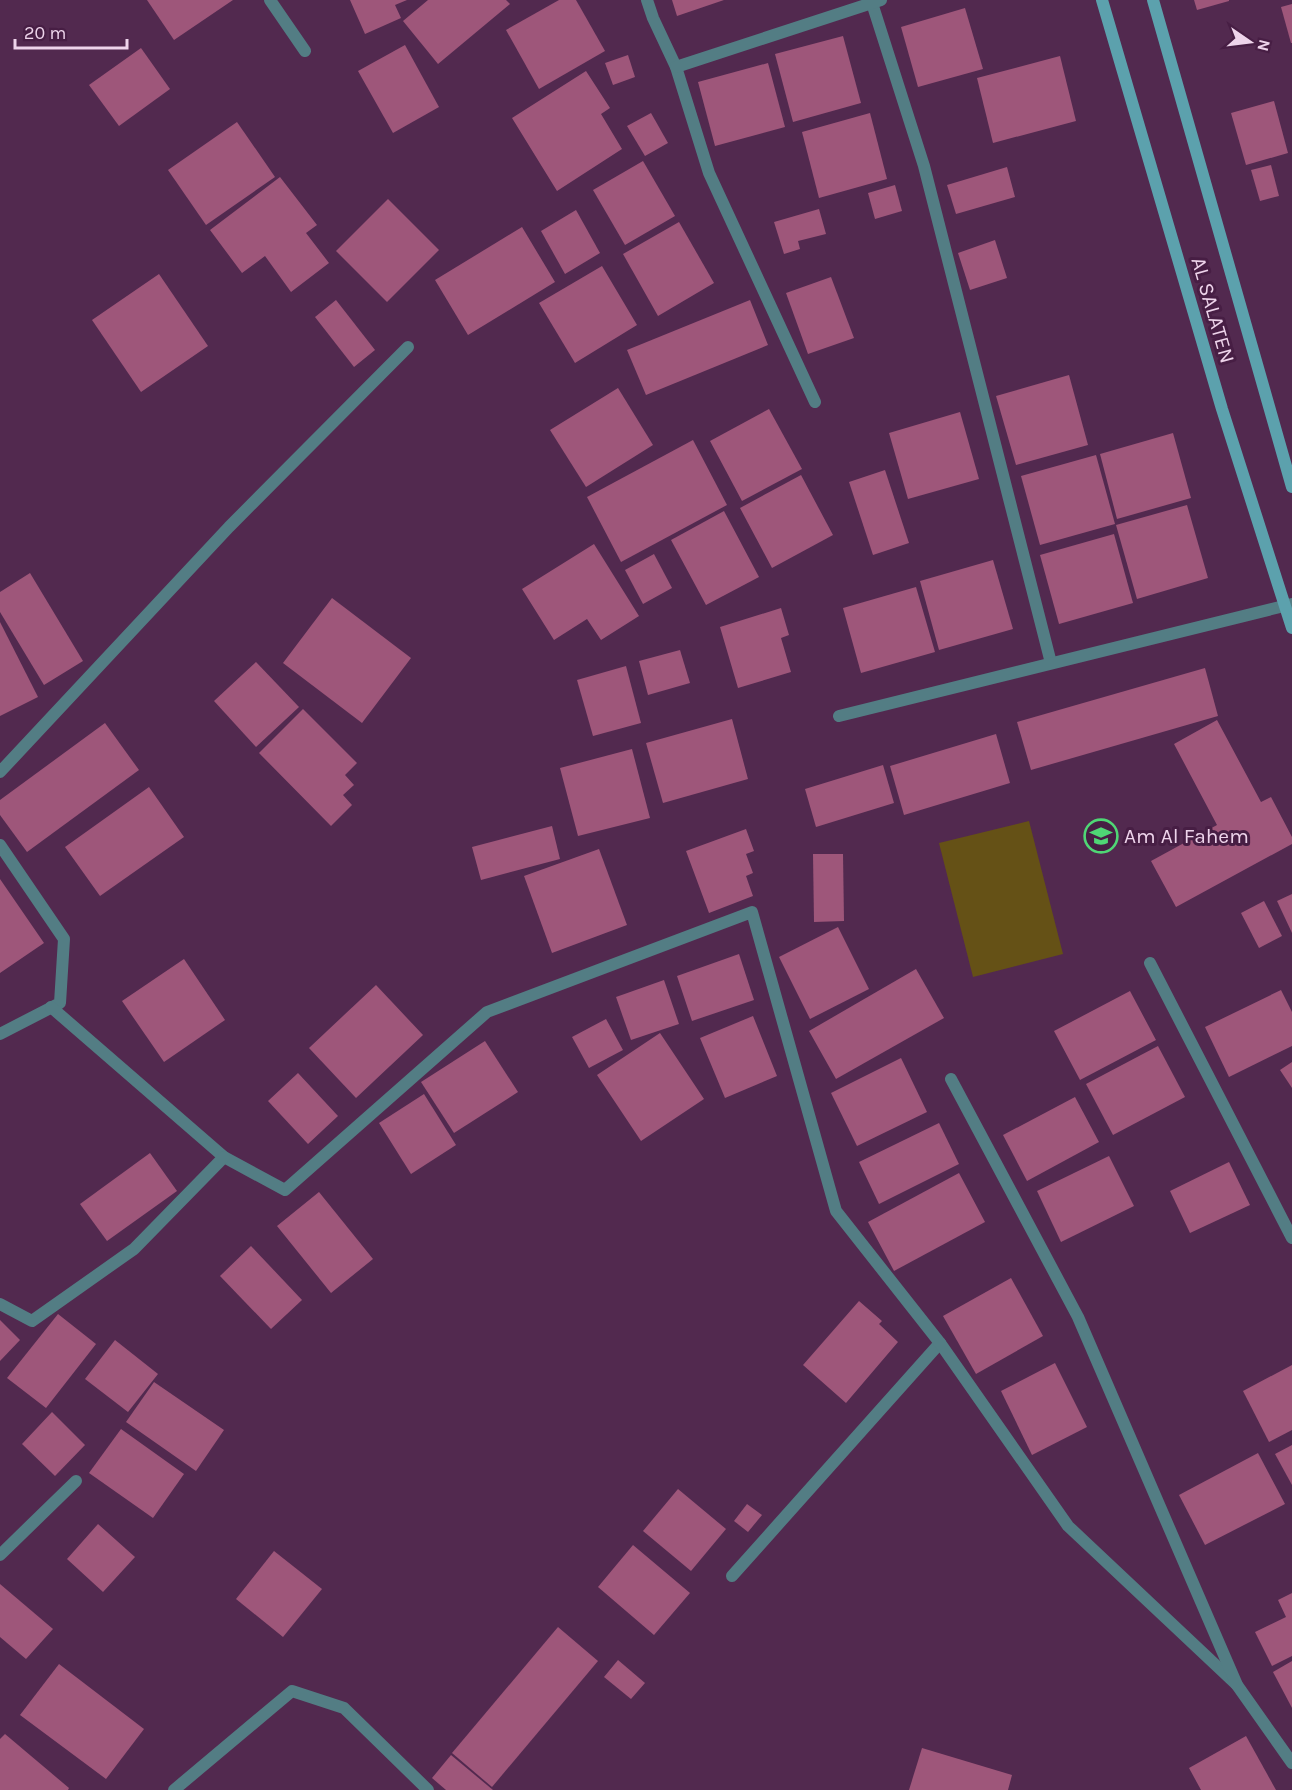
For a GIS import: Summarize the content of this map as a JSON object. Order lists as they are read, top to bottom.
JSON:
{
  "streets": {
    "main road": ["AL SALATEN"]
  },
  "places": {
    "school or university": ["Am Al Fahem"]
  },
  "scale_bar": "20 m",
  "north": "right"
}
